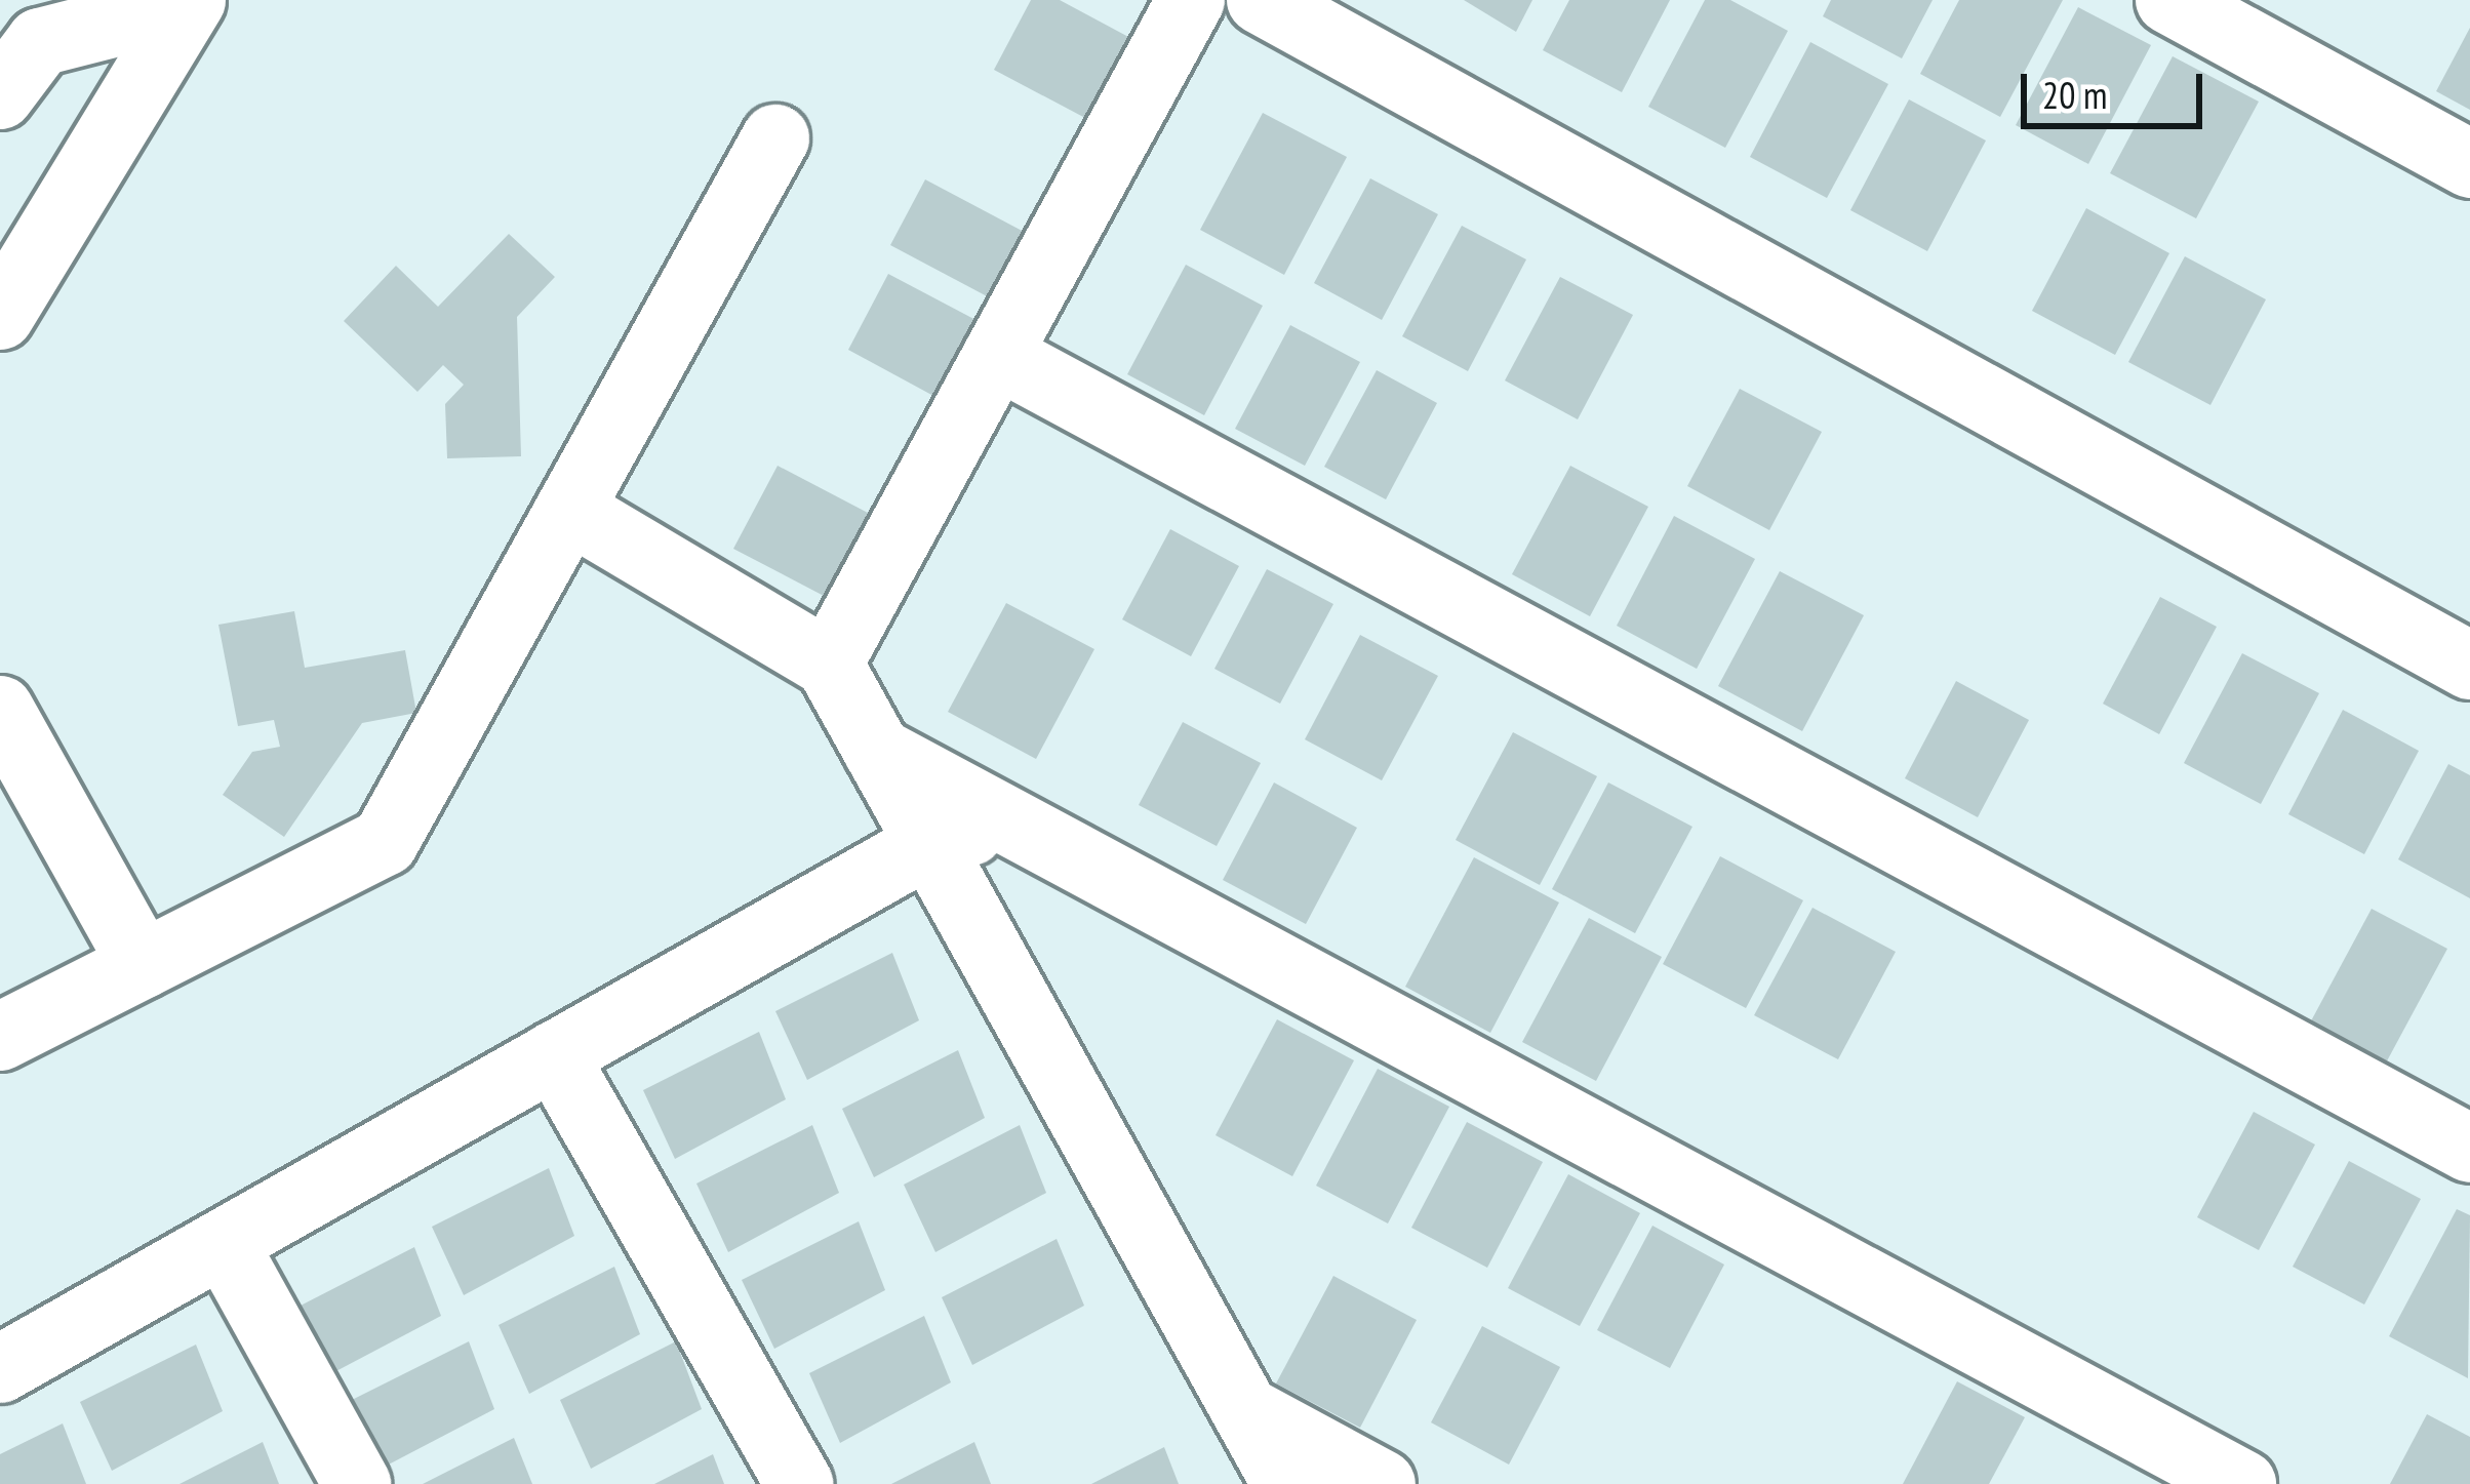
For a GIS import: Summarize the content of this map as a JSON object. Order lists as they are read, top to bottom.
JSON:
{
  "scale_bar": "20 m"
}
